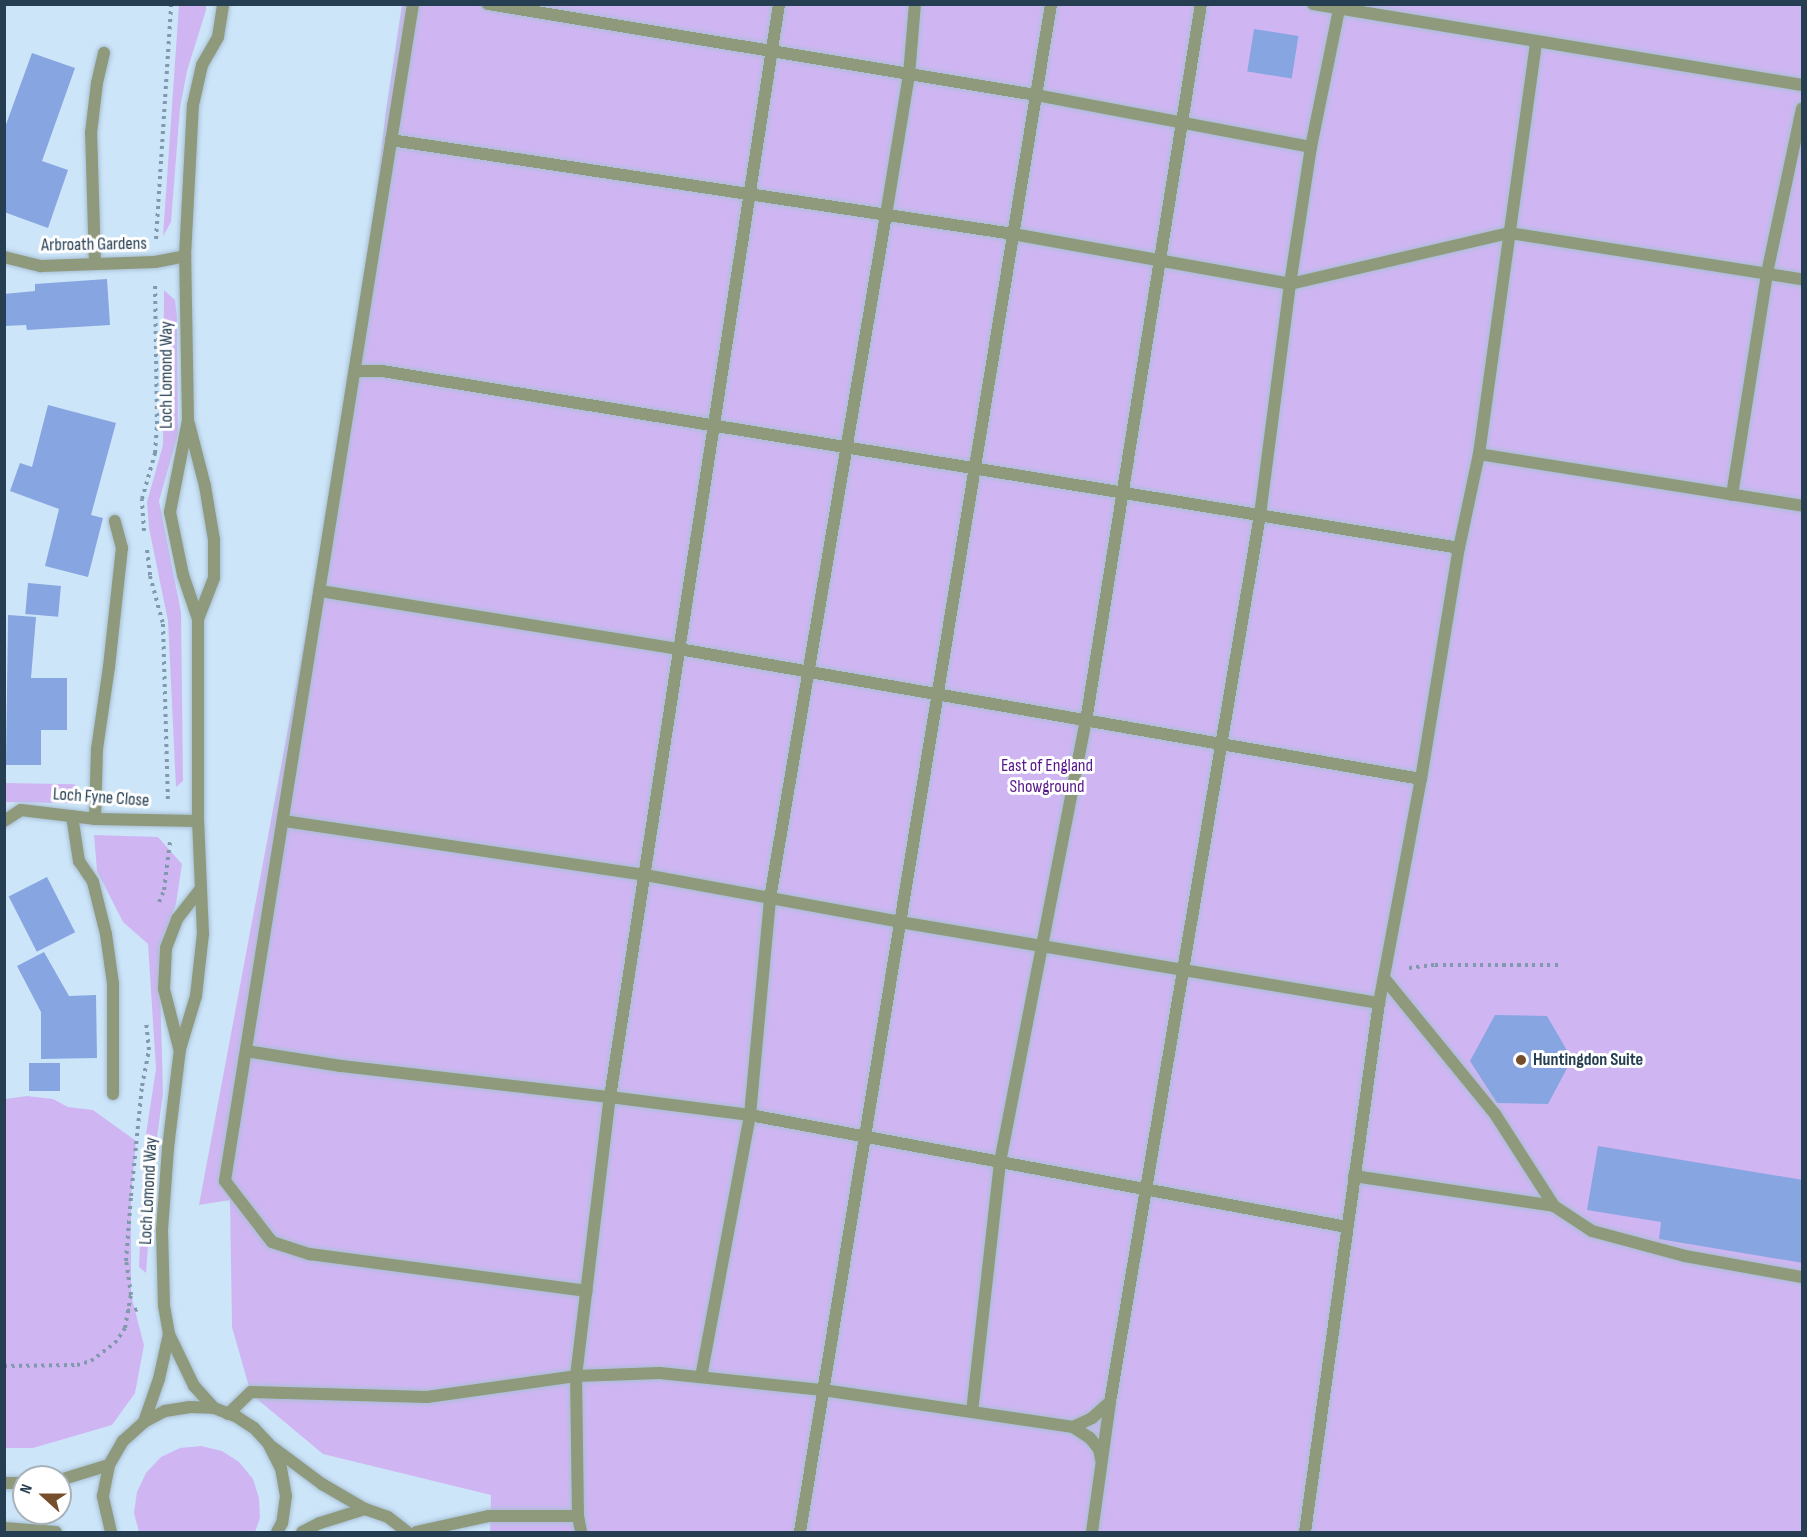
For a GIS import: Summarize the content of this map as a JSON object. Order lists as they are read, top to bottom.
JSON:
{
  "streets": {
    "street": ["Arbroath Gardens", "Loch Lomond Way", "Loch Fyne Close"]
  },
  "crossings": [
    ["Arbroath Gardens", "Loch Lomond Way"],
    ["Loch Lomond Way", "Loch Fyne Close"]
  ],
  "parks": ["East of England Showground"],
  "places": ["Huntingdon Suite"],
  "north": "left"
}
